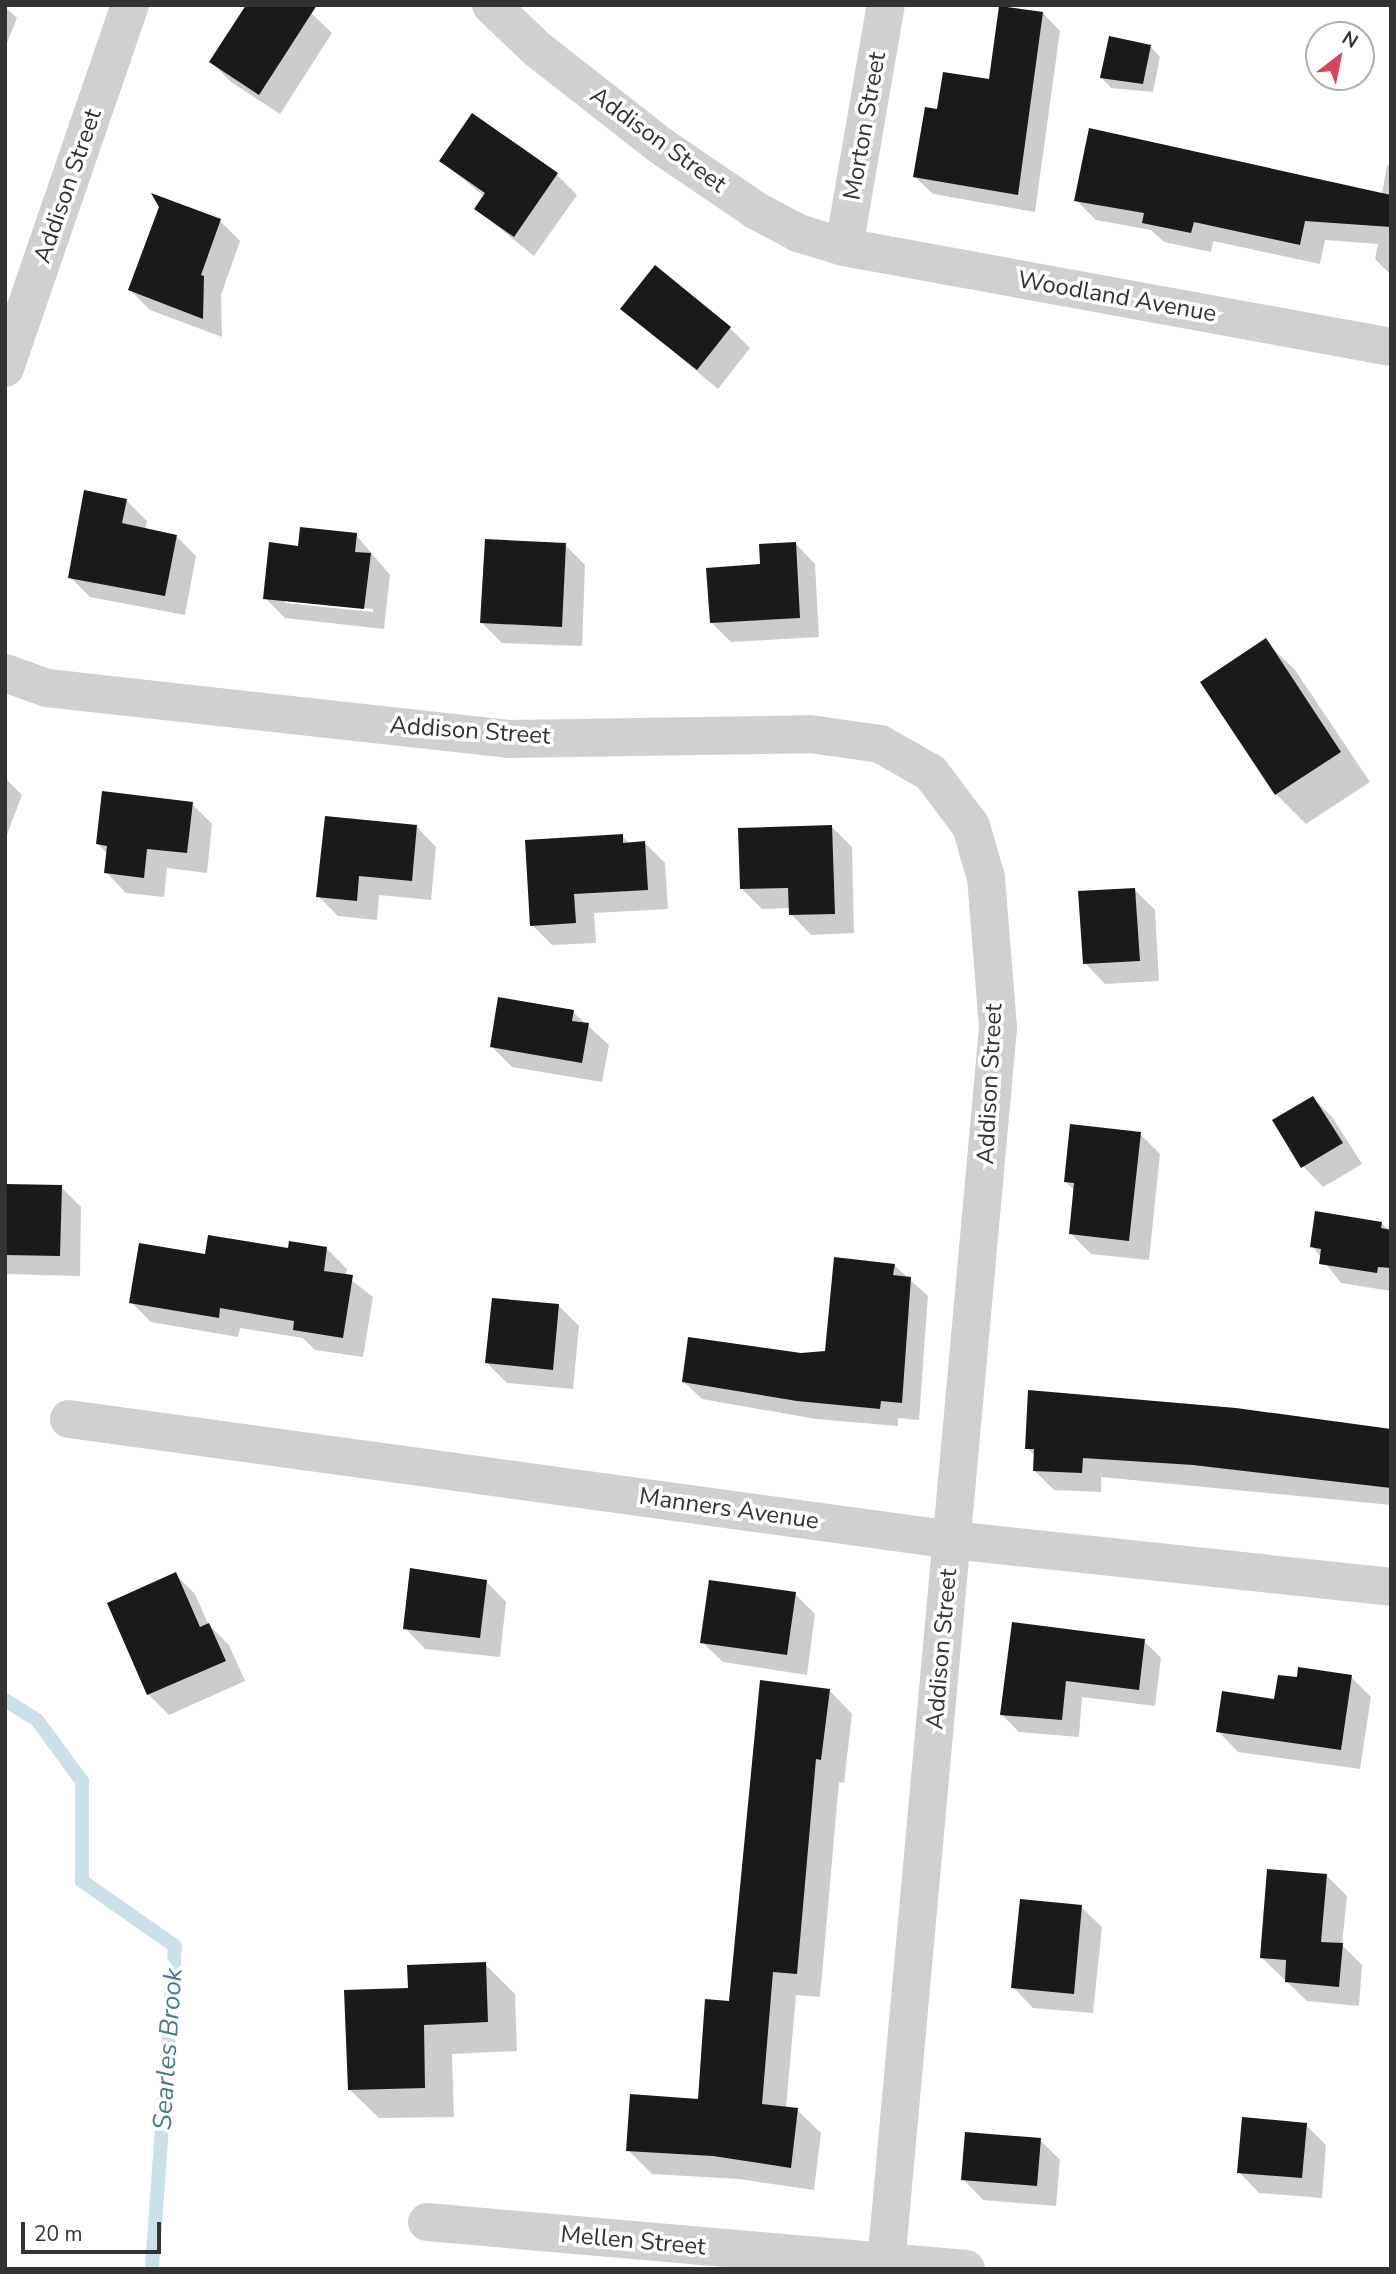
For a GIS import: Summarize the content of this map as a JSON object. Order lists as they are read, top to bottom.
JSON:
{
  "streets": {
    "street": [
      "Morton Street",
      "Addison Street",
      "Woodland Avenue",
      "Manners Avenue",
      "Mellen Street"
    ]
  },
  "crossings": [
    ["Morton Street", "Addison Street"],
    ["Morton Street", "Woodland Avenue"],
    ["Addison Street", "Woodland Avenue"],
    ["Addison Street", "Manners Avenue"],
    ["Addison Street", "Mellen Street"]
  ],
  "water": ["Searles Brook"],
  "scale_bar": "20 m",
  "north": "top right"
}
